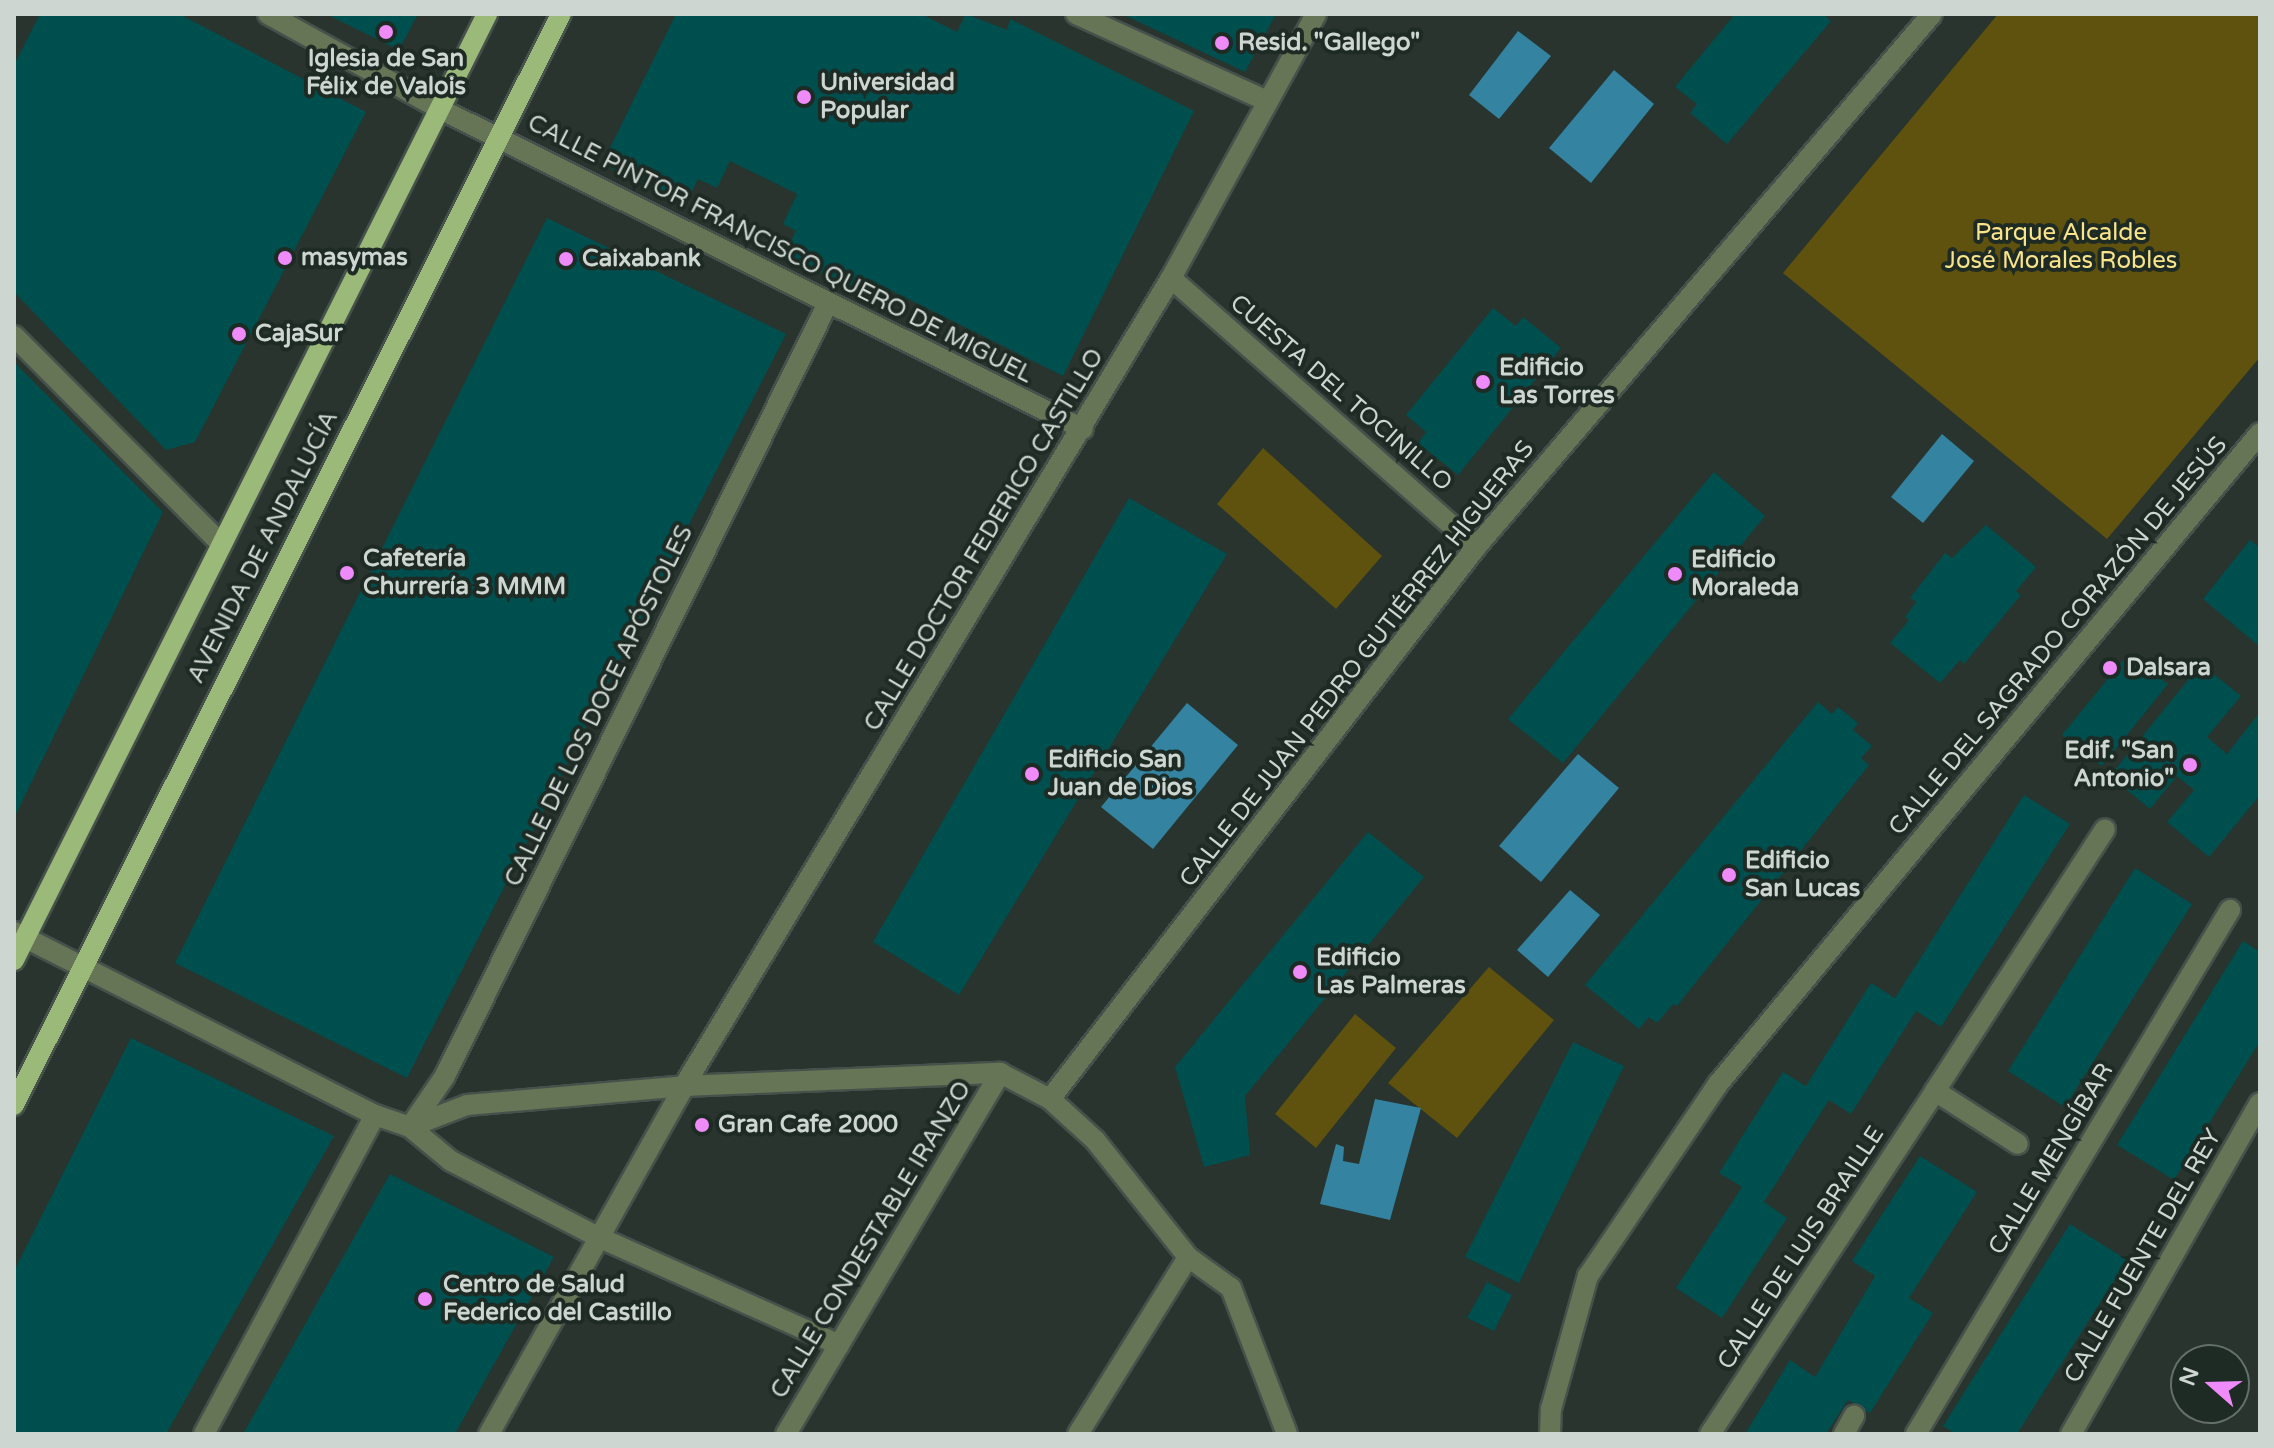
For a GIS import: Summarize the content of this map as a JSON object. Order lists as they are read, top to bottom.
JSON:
{
  "streets": {
    "main road": ["AVENIDA DE ANDALUCÍA"],
    "street": [
      "CALLE PINTOR FRANCISCO QUERO DE MIGUEL",
      "CUESTA DEL TOCINILLO",
      "CALLE DOCTOR FEDERICO CASTILLO",
      "CALLE DEL SAGRADO CORAZÓN DE JESÚS",
      "CALLE DE JUAN PEDRO GUTIÉRREZ HIGUERAS",
      "CALLE DE LOS DOCE APÓSTOLES",
      "CALLE MENGÍBAR",
      "CALLE CONDESTABLE IRANZO",
      "CALLE DE LUIS BRAILLE",
      "CALLE FUENTE DEL REY"
    ]
  },
  "crossings": [
    ["CALLE PINTOR FRANCISCO QUERO DE MIGUEL", "CALLE DOCTOR FEDERICO CASTILLO"],
    ["CALLE PINTOR FRANCISCO QUERO DE MIGUEL", "AVENIDA DE ANDALUCÍA"],
    ["CALLE PINTOR FRANCISCO QUERO DE MIGUEL", "CALLE DE LOS DOCE APÓSTOLES"],
    ["CUESTA DEL TOCINILLO", "CALLE DOCTOR FEDERICO CASTILLO"],
    ["CUESTA DEL TOCINILLO", "CALLE DE JUAN PEDRO GUTIÉRREZ HIGUERAS"]
  ],
  "parks": ["Parque Alcalde José Morales Robles"],
  "places": [
    "Iglesia de San Félix de Valois",
    "Resid. \"Gallego\"",
    "Universidad Popular",
    "masymas",
    "Caixabank",
    "CajaSur",
    "Edificio Las Torres",
    "Cafetería Churrería 3 MMM",
    "Edificio Moraleda",
    "Dalsara",
    "Edif. \"San Antonio\"",
    "Edificio San Juan de Dios",
    "Edificio San Lucas",
    "Edificio Las Palmeras",
    "Gran Cafe 2000",
    "Centro de Salud Federico del Castillo"
  ],
  "north": "left"
}
